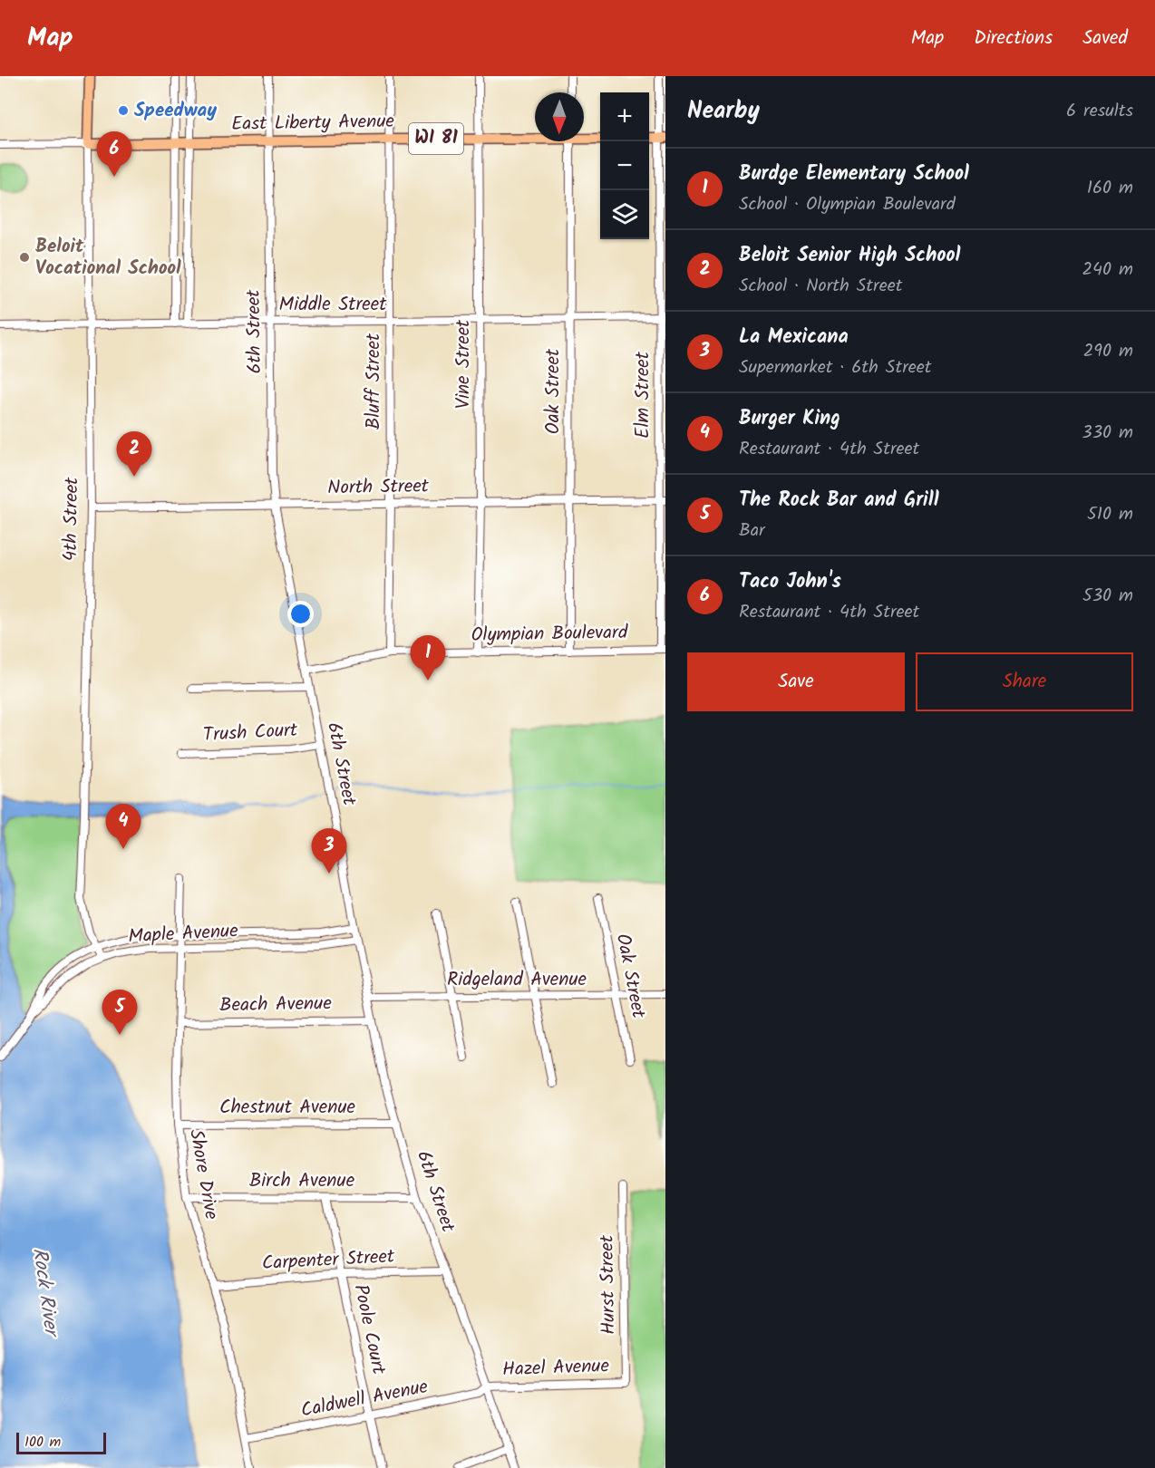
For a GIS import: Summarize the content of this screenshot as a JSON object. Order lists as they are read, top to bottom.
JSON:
{
  "streets": {
    "main road": ["East Liberty Avenue", "WI 81", "4th Street"],
    "street": [
      "Middle Street",
      "6th Street",
      "Vine Street",
      "Bluff Street",
      "Oak Street",
      "Elm Street",
      "North Street",
      "Olympian Boulevard",
      "Trush Court",
      "Maple Avenue",
      "Ridgeland Avenue",
      "Beach Avenue",
      "Chestnut Avenue",
      "Shore Drive",
      "Birch Avenue",
      "Carpenter Street",
      "Hurst Street",
      "Poole Court",
      "Hazel Avenue",
      "Caldwell Avenue"
    ]
  },
  "crossings": [
    ["East Liberty Avenue", "6th Street"],
    ["East Liberty Avenue", "Vine Street"],
    ["East Liberty Avenue", "Bluff Street"],
    ["East Liberty Avenue", "4th Street"],
    ["Middle Street", "6th Street"],
    ["Middle Street", "Vine Street"],
    ["Middle Street", "Bluff Street"],
    ["Middle Street", "Oak Street"],
    ["Middle Street", "Elm Street"],
    ["Middle Street", "4th Street"],
    ["6th Street", "North Street"],
    ["6th Street", "Olympian Boulevard"],
    ["6th Street", "Trush Court"],
    ["6th Street", "Maple Avenue"],
    ["6th Street", "Ridgeland Avenue"],
    ["6th Street", "Beach Avenue"],
    ["6th Street", "Chestnut Avenue"],
    ["6th Street", "Birch Avenue"],
    ["6th Street", "Carpenter Street"],
    ["6th Street", "Hazel Avenue"],
    ["6th Street", "Caldwell Avenue"],
    ["Vine Street", "North Street"],
    ["Vine Street", "Olympian Boulevard"],
    ["Bluff Street", "North Street"],
    ["Bluff Street", "Olympian Boulevard"],
    ["Oak Street", "North Street"],
    ["Oak Street", "Olympian Boulevard"],
    ["Oak Street", "Ridgeland Avenue"],
    ["Elm Street", "North Street"],
    ["Elm Street", "Olympian Boulevard"],
    ["North Street", "4th Street"],
    ["4th Street", "Maple Avenue"],
    ["Maple Avenue", "Shore Drive"],
    ["Beach Avenue", "Shore Drive"],
    ["Chestnut Avenue", "Shore Drive"],
    ["Shore Drive", "Birch Avenue"],
    ["Shore Drive", "Carpenter Street"],
    ["Shore Drive", "Caldwell Avenue"],
    ["Birch Avenue", "Poole Court"],
    ["Carpenter Street", "Poole Court"],
    ["Hurst Street", "Hazel Avenue"],
    ["Poole Court", "Caldwell Avenue"],
    ["Hazel Avenue", "Caldwell Avenue"]
  ],
  "water": ["Rock River"],
  "places": ["Speedway", "Beloit Vocational School"],
  "scale_bar": "100 m",
  "north": "bottom",
  "page": {
    "header": "Map",
    "nav": ["Map", "Directions", "Saved"],
    "heading": ["Nearby", "6 results"],
    "map_buttons": ["+", "−"],
    "pins": [
      "6",
      "2",
      "1",
      "4",
      "3",
      "5"
    ],
    "list": [
      {
        "mark": "1",
        "name": "Burdge Elementary School",
        "note": "School · Olympian Boulevard",
        "value": "160 m"
      },
      {
        "mark": "2",
        "name": "Beloit Senior High School",
        "note": "School · North Street",
        "value": "240 m"
      },
      {
        "mark": "3",
        "name": "La Mexicana",
        "note": "Supermarket · 6th Street",
        "value": "290 m"
      },
      {
        "mark": "4",
        "name": "Burger King",
        "note": "Restaurant · 4th Street",
        "value": "330 m"
      },
      {
        "mark": "5",
        "name": "The Rock Bar and Grill",
        "note": "Bar",
        "value": "510 m"
      },
      {
        "mark": "6",
        "name": "Taco John's",
        "note": "Restaurant · 4th Street",
        "value": "530 m"
      }
    ],
    "buttons": ["Save", "Share"],
    "scale": "100 m"
  }
}
